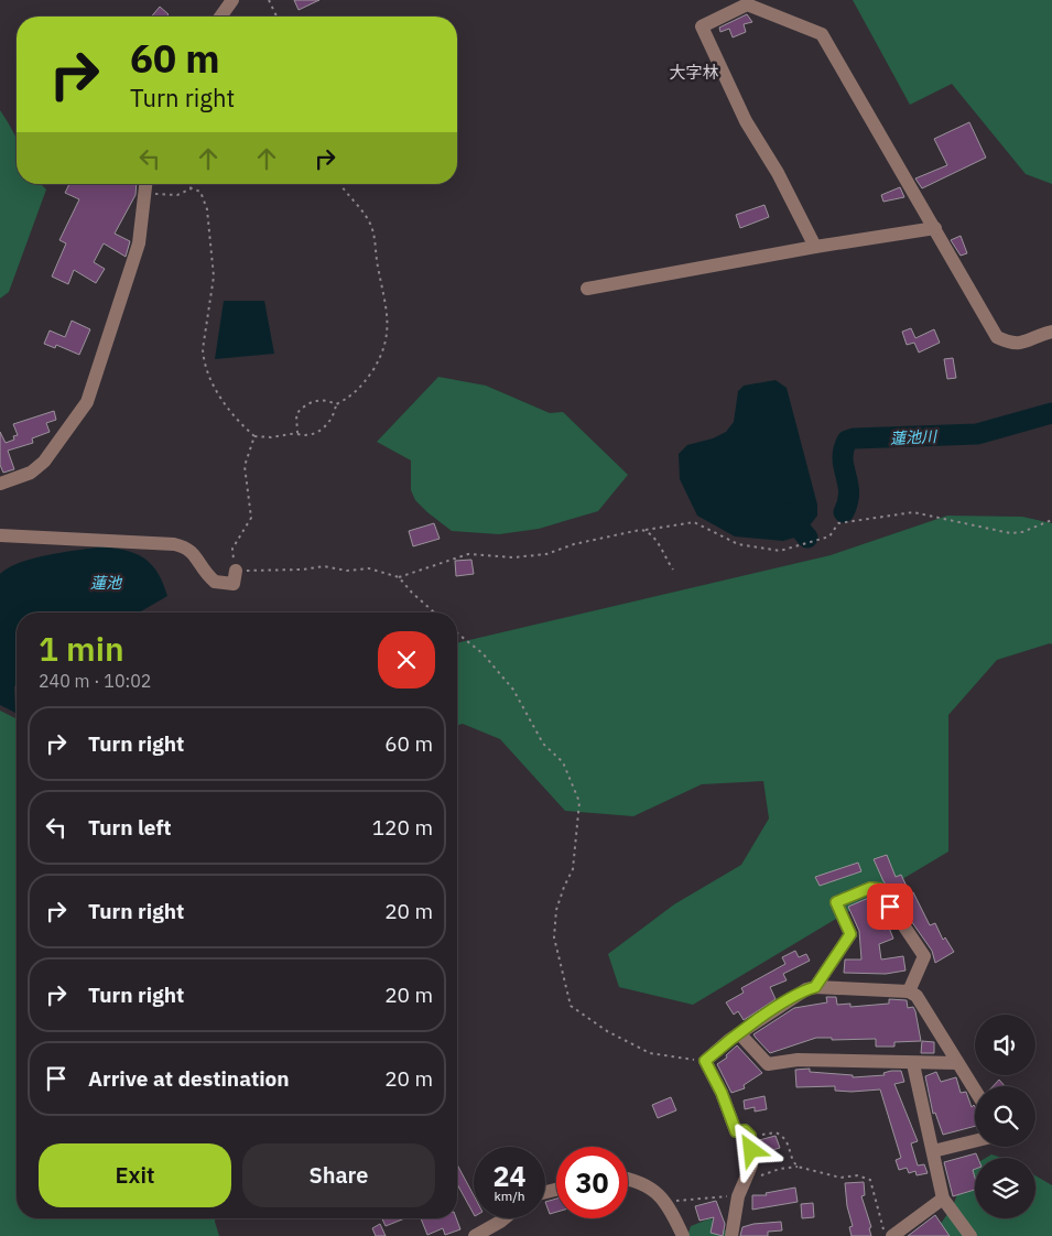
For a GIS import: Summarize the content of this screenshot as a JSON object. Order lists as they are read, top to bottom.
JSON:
{
  "districts": ["大字林"],
  "water": ["蓮池川", "蓮池"],
  "page": {
    "turn": ["60 m", "Turn right"],
    "heading": ["1 min", "240 m · 10:02"],
    "list": [
      {
        "name": "Turn right",
        "value": "60 m"
      },
      {
        "name": "Turn left",
        "value": "120 m"
      },
      {
        "name": "Turn right",
        "value": "20 m"
      },
      {
        "name": "Turn right",
        "value": "20 m"
      },
      {
        "name": "Arrive at destination",
        "value": "20 m"
      }
    ],
    "buttons": ["Exit", "Share"],
    "speed": "24 km/h",
    "limit": "30"
  }
}
